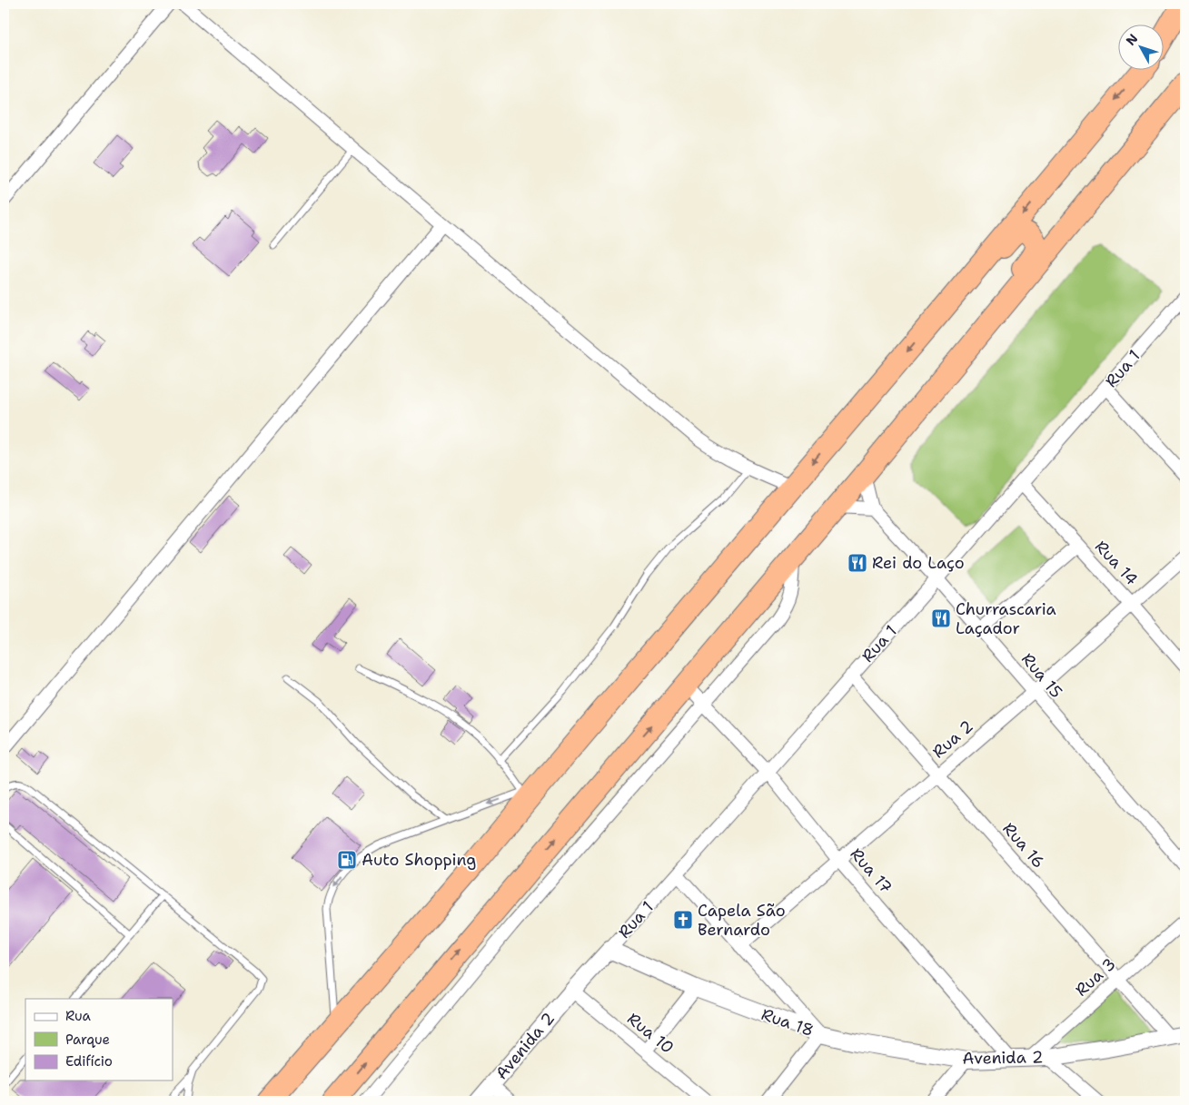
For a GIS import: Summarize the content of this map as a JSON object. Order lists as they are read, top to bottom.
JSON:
{
  "streets": {
    "street": [
      "Rua 1",
      "Rua 14",
      "Rua 15",
      "Rua 2",
      "Rua 16",
      "Rua 17",
      "Rua 3",
      "Rua 18",
      "Rua 10",
      "Avenida 2"
    ]
  },
  "crossings": [
    ["Rua 1", "Rua 14"],
    ["Rua 1", "Rua 15"],
    ["Rua 1", "Rua 16"],
    ["Rua 1", "Rua 17"],
    ["Rua 1", "Rua 18"],
    ["Rua 1", "Rua 10"],
    ["Rua 1", "Avenida 2"],
    ["Rua 14", "Rua 2"],
    ["Rua 15", "Rua 2"],
    ["Rua 2", "Rua 16"],
    ["Rua 2", "Rua 17"],
    ["Rua 2", "Rua 18"],
    ["Rua 16", "Rua 3"],
    ["Rua 16", "Avenida 2"],
    ["Rua 17", "Avenida 2"],
    ["Rua 3", "Avenida 2"],
    ["Rua 18", "Avenida 2"],
    ["Rua 10", "Avenida 2"]
  ],
  "places": {
    "restaurant": ["Rei do Laço", "Churrascaria Laçador"],
    "fuel station": ["Auto Shopping"],
    "church": ["Capela São Bernardo"]
  },
  "legend": ["Rua", "Parque", "Edifício"],
  "north": "top left"
}
